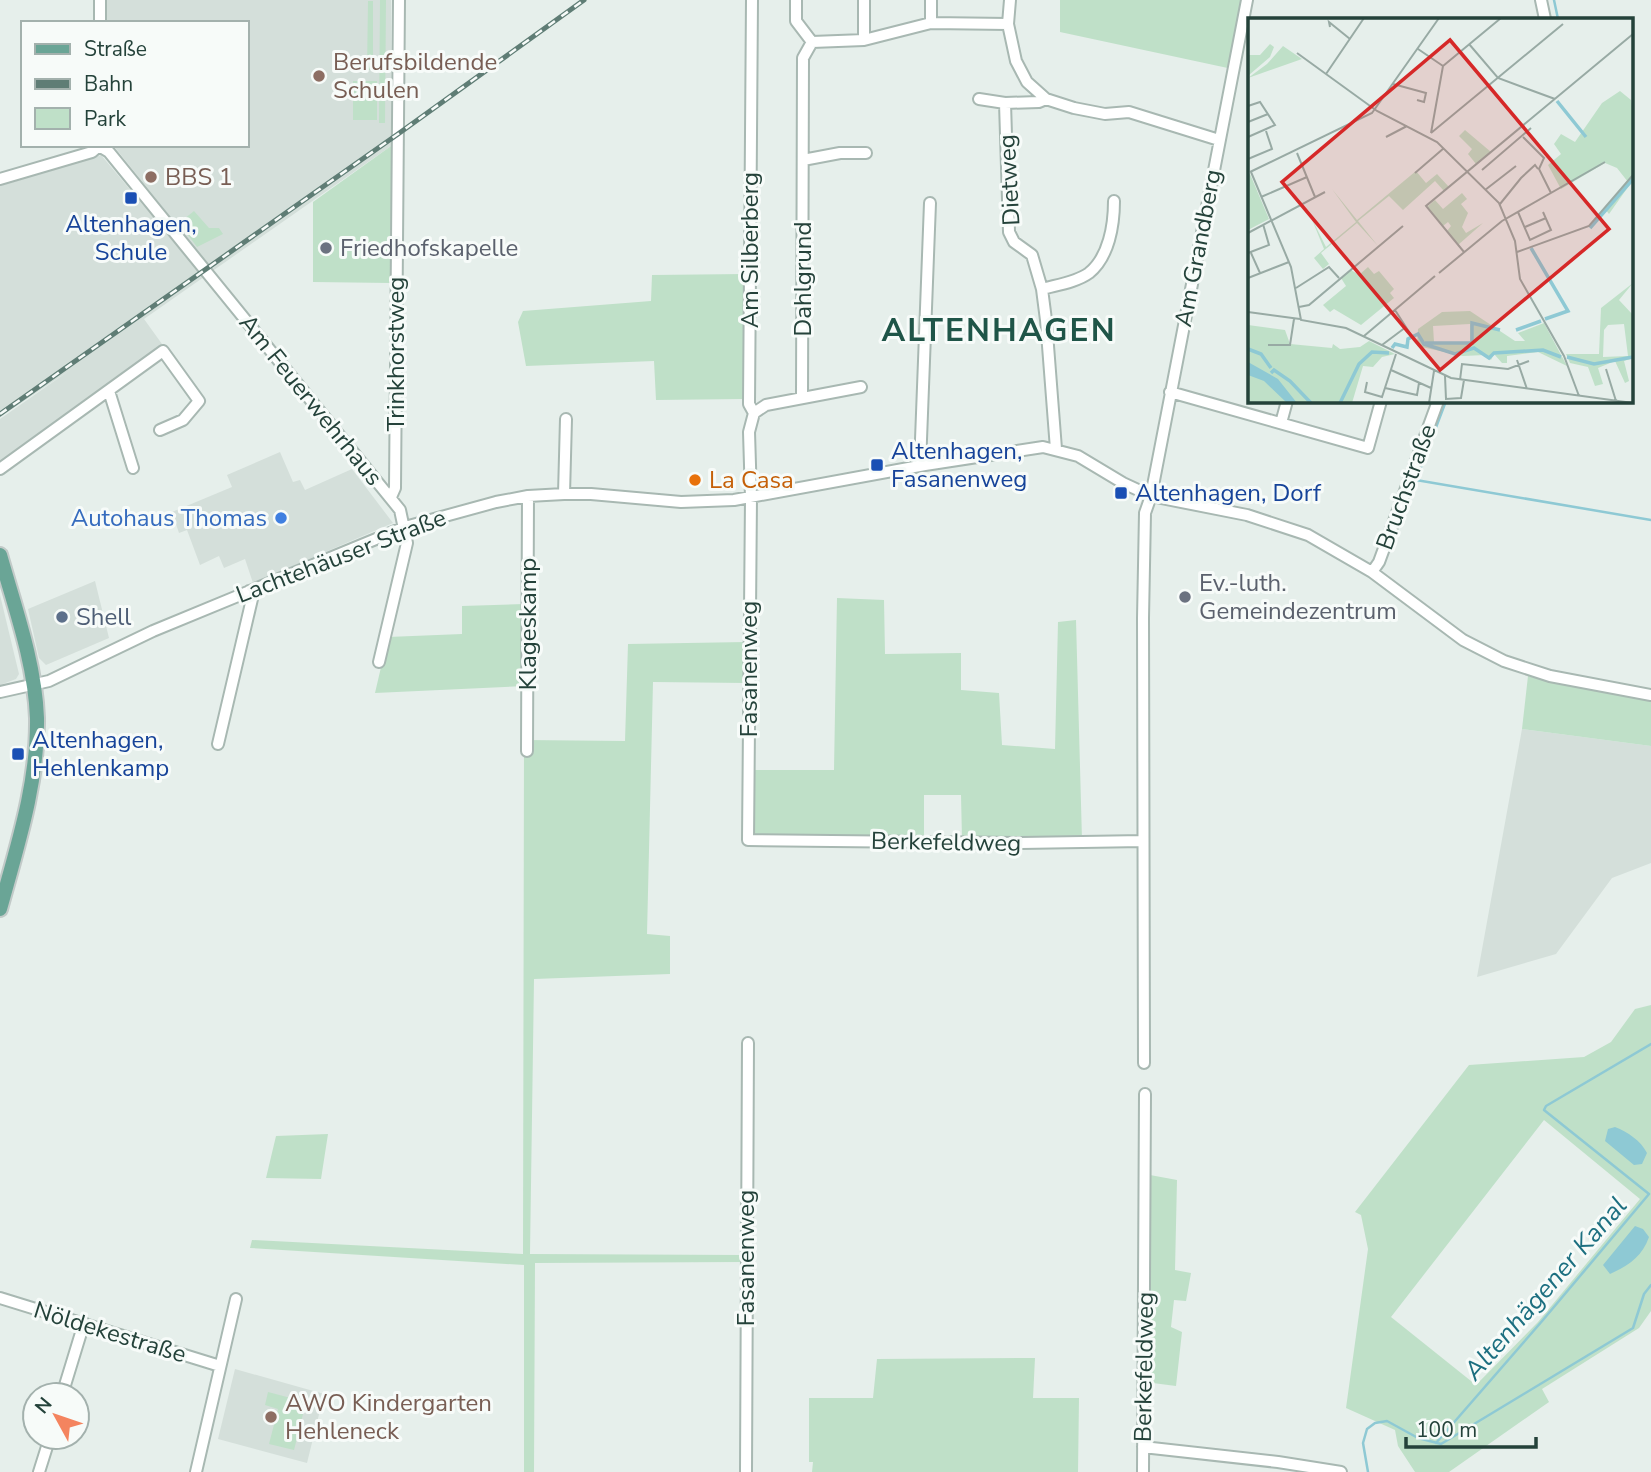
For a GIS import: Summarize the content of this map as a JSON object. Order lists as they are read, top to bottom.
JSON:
{
  "streets": {
    "street": [
      "Dietweg",
      "Am Grandberg",
      "Am Silberberg",
      "Dahlgrund",
      "Trinkhorstweg",
      "Am Feuerwehrhaus",
      "Bruchstraße",
      "Lachtehäuser Straße",
      "Klageskamp",
      "Fasanenweg",
      "Berkefeldweg",
      "Nöldekestraße"
    ]
  },
  "crossings": [
    ["Dietweg", "Lachtehäuser Straße"],
    ["Am Grandberg", "Lachtehäuser Straße"],
    ["Am Silberberg", "Lachtehäuser Straße"],
    ["Am Silberberg", "Fasanenweg"],
    ["Trinkhorstweg", "Am Feuerwehrhaus"],
    ["Am Feuerwehrhaus", "Lachtehäuser Straße"],
    ["Bruchstraße", "Lachtehäuser Straße"],
    ["Lachtehäuser Straße", "Klageskamp"],
    ["Lachtehäuser Straße", "Fasanenweg"],
    ["Fasanenweg", "Berkefeldweg"]
  ],
  "districts": ["ALTENHAGEN"],
  "water": ["Altenhägener Kanal"],
  "places": {
    "other": [
      "Berufsbildende Schulen",
      "BBS 1",
      "Friedhofskapelle",
      "La Casa",
      "Autohaus Thomas",
      "Ev.-luth. Gemeindezentrum",
      "Shell",
      "AWO Kindergarten Hehleneck"
    ],
    "transit": [
      "Altenhagen, Schule",
      "Altenhagen, Fasanenweg",
      "Altenhagen, Dorf",
      "Altenhagen, Hehlenkamp"
    ]
  },
  "legend": ["Straße", "Bahn", "Park"],
  "scale_bar": "100 m",
  "north": "top left"
}
